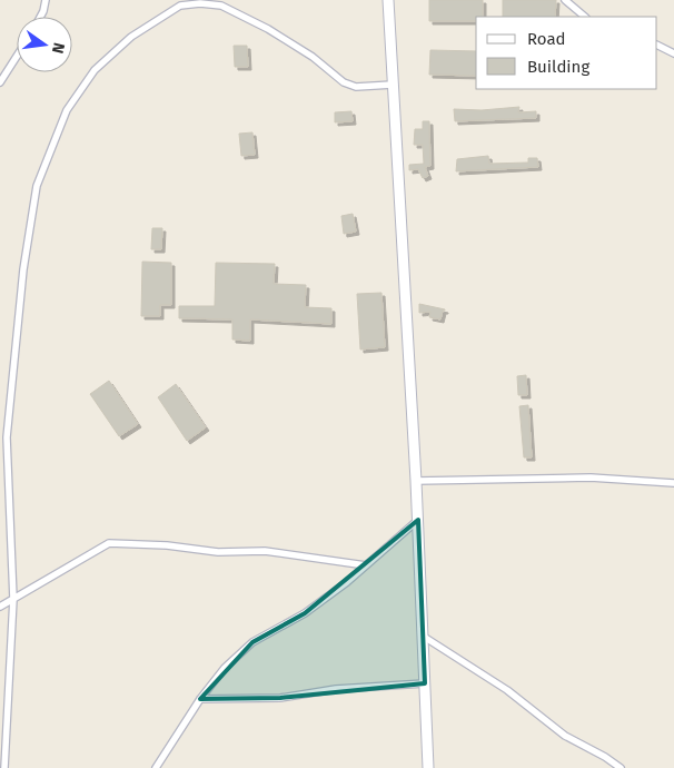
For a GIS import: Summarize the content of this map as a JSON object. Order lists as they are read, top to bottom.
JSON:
{
  "legend": ["Road", "Building"],
  "north": "right"
}
